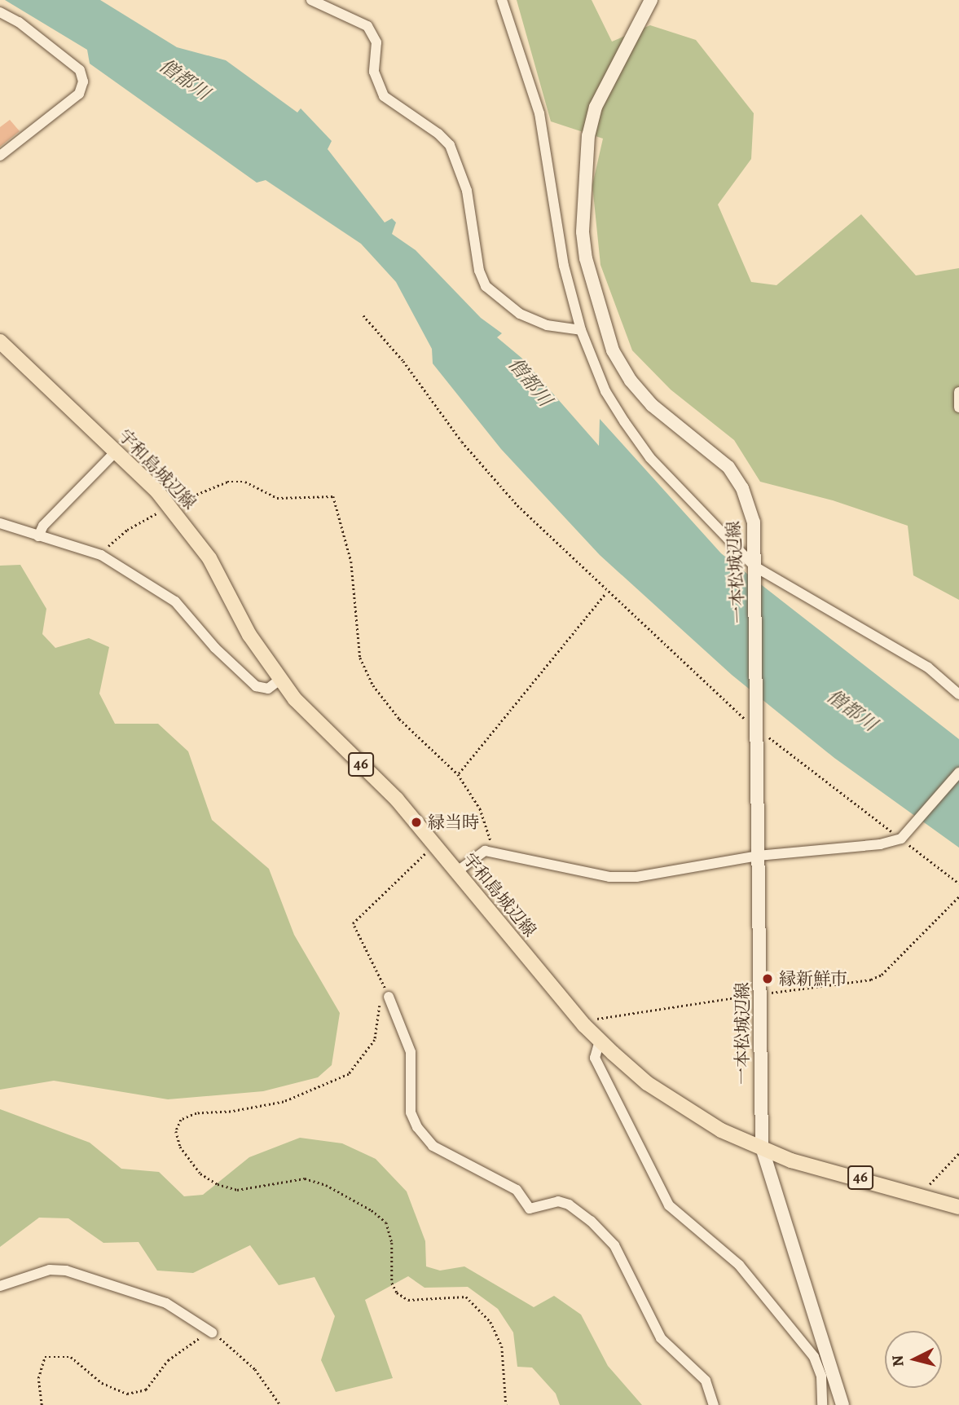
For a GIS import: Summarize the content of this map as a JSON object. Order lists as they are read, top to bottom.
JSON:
{
  "streets": {
    "main road": ["宇和島城辺線", "一本松城辺線", "46"]
  },
  "crossings": [
    ["宇和島城辺線", "一本松城辺線"]
  ],
  "water": ["僧都川"],
  "places": ["緑当時", "縁新鮮市"],
  "north": "left"
}
